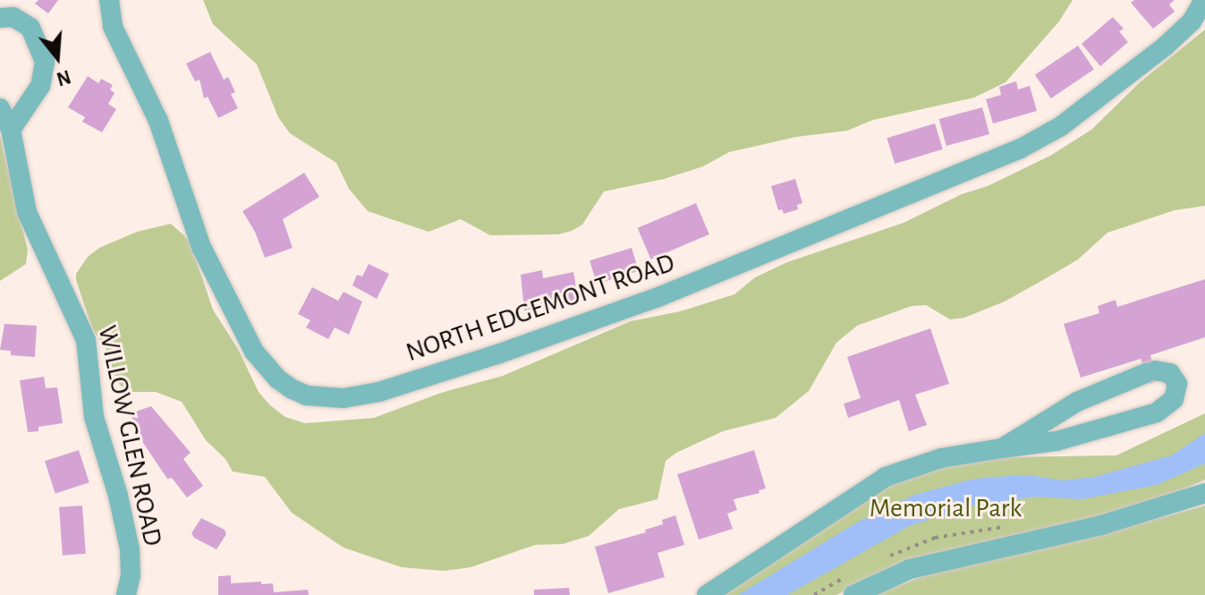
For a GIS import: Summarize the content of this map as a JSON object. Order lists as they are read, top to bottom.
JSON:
{
  "streets": {
    "street": ["NORTH EDGEMONT ROAD", "WILLOW GLEN ROAD"]
  },
  "parks": ["Memorial Park"],
  "north": "bottom"
}
